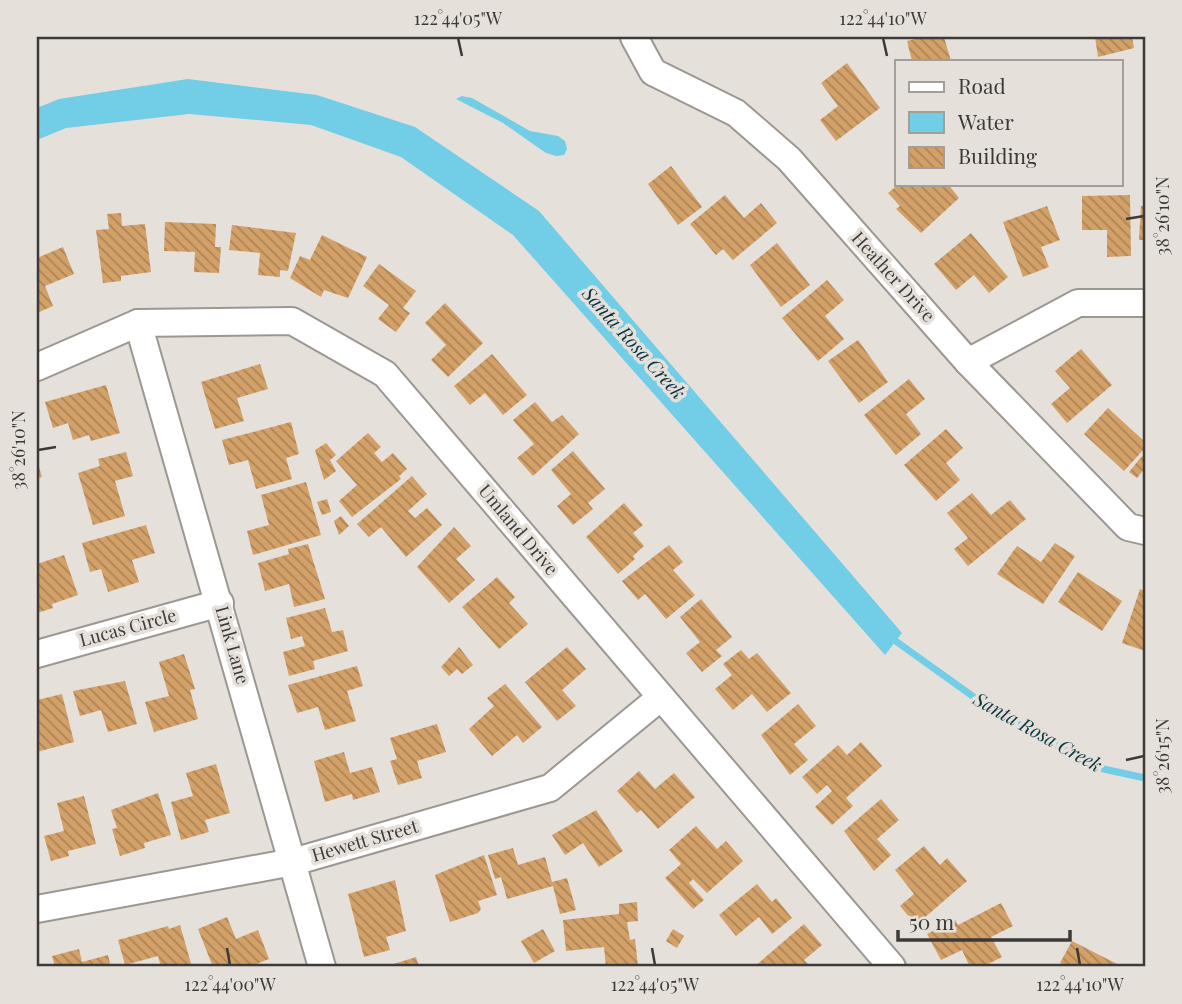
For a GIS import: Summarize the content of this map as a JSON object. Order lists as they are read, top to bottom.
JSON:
{
  "streets": {
    "street": [
      "Heather Drive",
      "Umland Drive",
      "Lucas Circle",
      "Link Lane",
      "Hewett Street"
    ]
  },
  "crossings": [
    ["Umland Drive", "Link Lane"],
    ["Umland Drive", "Hewett Street"],
    ["Lucas Circle", "Link Lane"],
    ["Link Lane", "Hewett Street"]
  ],
  "water": ["Santa Rosa Creek"],
  "legend": ["Road", "Water", "Building"],
  "scale_bar": "50 m",
  "coordinates": [
    "122°44'05\"W",
    "122°44'10\"W",
    "38°26'10\"N",
    "38°26'15\"N",
    "122°44'00\"W"
  ]
}
